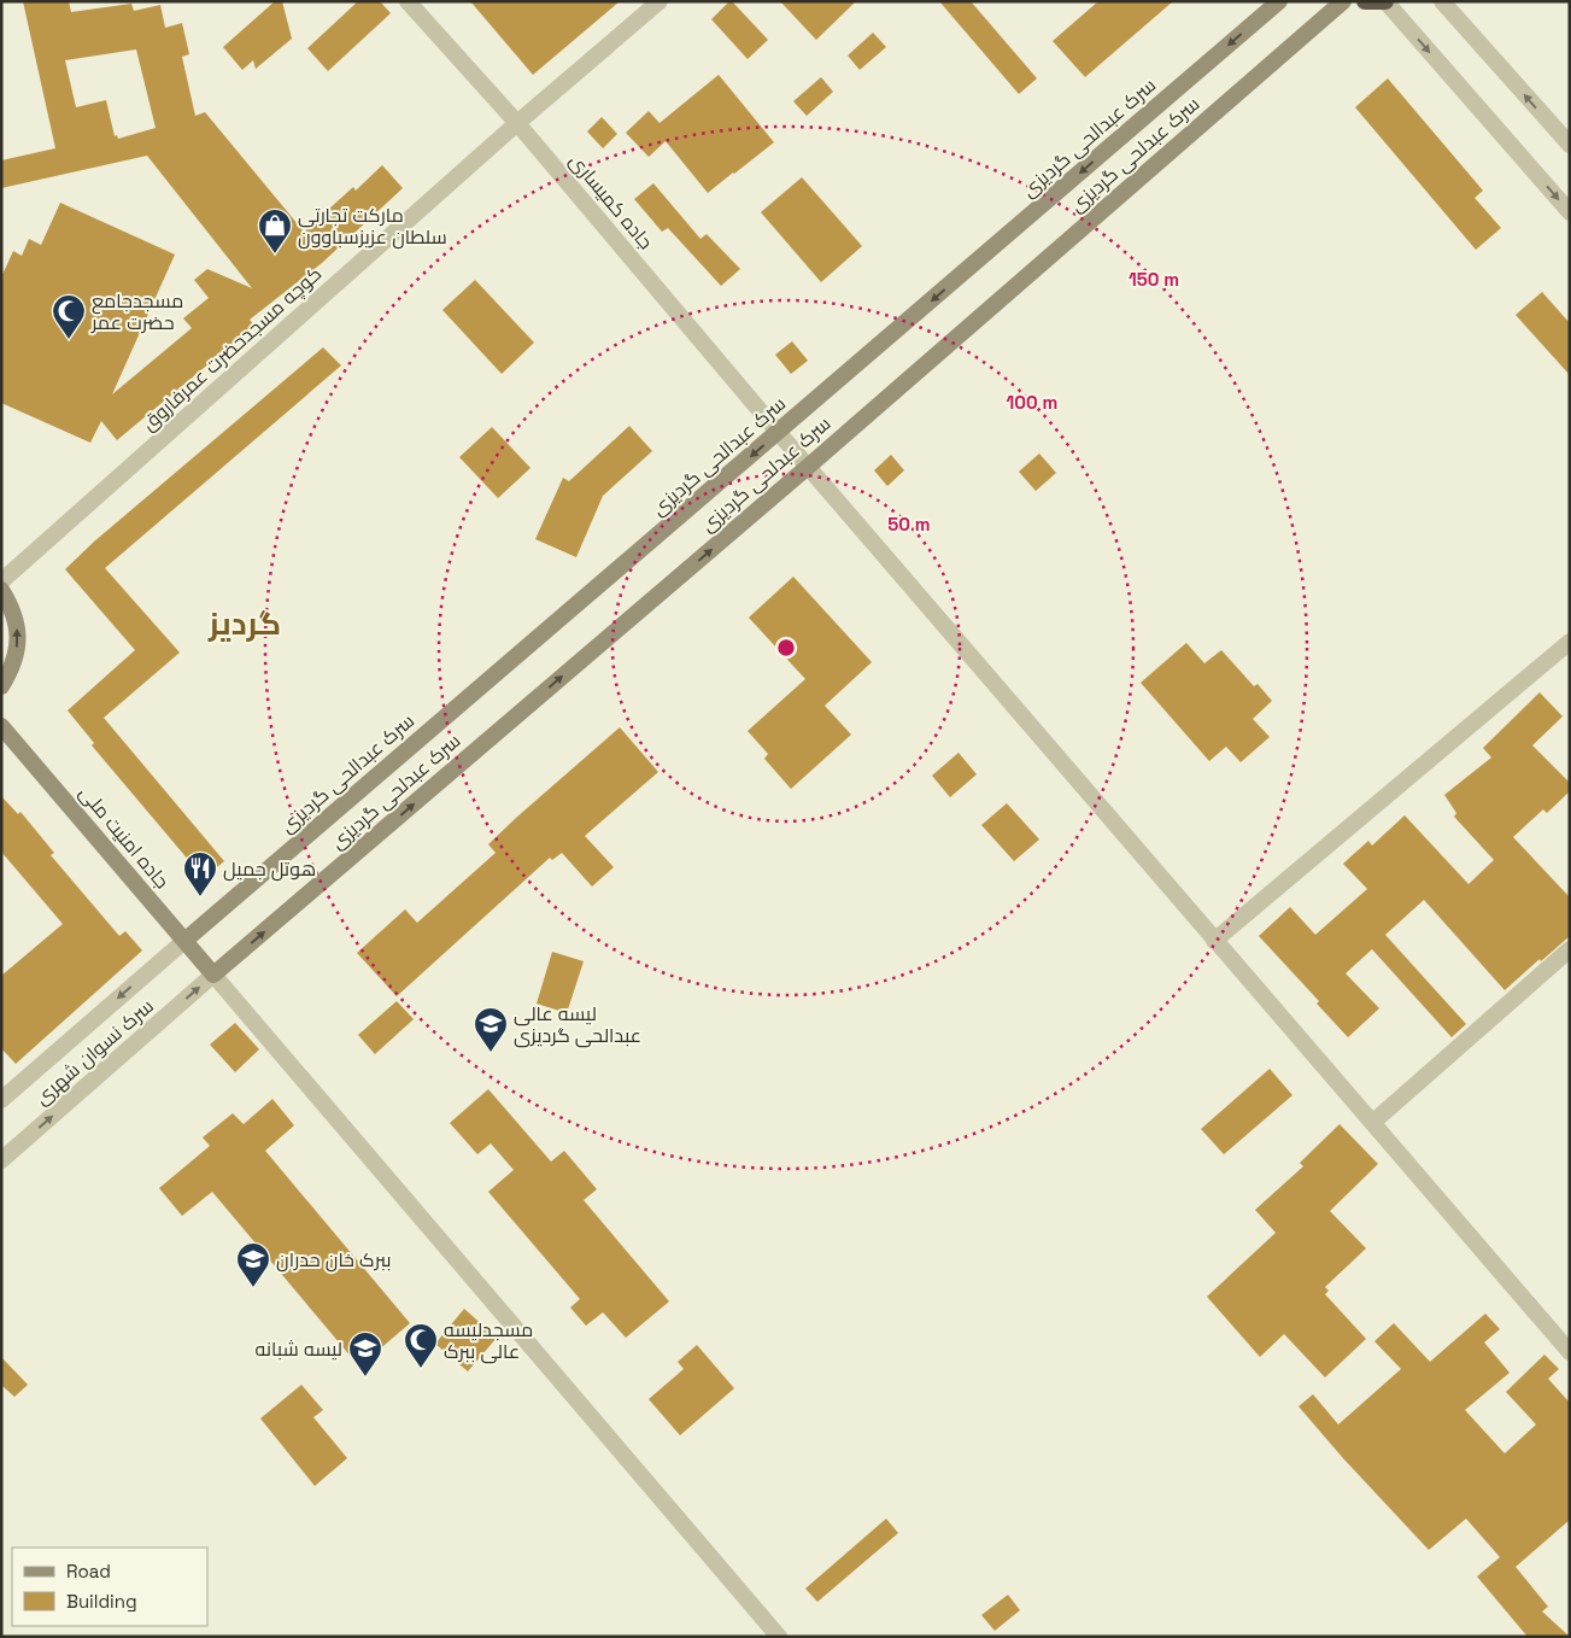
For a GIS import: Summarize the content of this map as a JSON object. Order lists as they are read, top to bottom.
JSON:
{
  "streets": {
    "main road": ["سرک عبدالحی گردیزی", "سرک عبدلحی گردیزی", "جاده امنیت ملی"],
    "street": ["جاده کمیساری", "کوچه مسجدحضرت عمرفاروق", "سرک نسوان شهری"]
  },
  "crossings": [
    ["سرک عبدالحی گردیزی", "جاده کمیساری"],
    ["سرک عبدالحی گردیزی", "جاده امنیت ملی"],
    ["سرک عبدالحی گردیزی", "سرک نسوان شهری"],
    ["سرک عبدلحی گردیزی", "جاده کمیساری"],
    ["سرک عبدلحی گردیزی", "جاده امنیت ملی"],
    ["سرک عبدلحی گردیزی", "سرک نسوان شهری"],
    ["جاده کمیساری", "کوچه مسجدحضرت عمرفاروق"],
    ["جاده امنیت ملی", "سرک نسوان شهری"]
  ],
  "one_way": ["سرک عبدالحی گردیزی", "سرک عبدلحی گردیزی"],
  "districts": ["گردیز"],
  "places": {
    "shop": ["مارکت تجارتی سلطان عزیزسباوون"],
    "mosque": ["مسجدجامع حضرت عمر", "مسجدلیسه عالی ببرک"],
    "restaurant": ["هوتل جمیل"],
    "school or university": ["لیسه عالی عبدالحی گردیزی", "ببرک خان حدران", "لیسه شبانه"]
  },
  "legend": ["Road", "Building"],
  "rings": ["150 m", "100 m", "50 m"]
}
